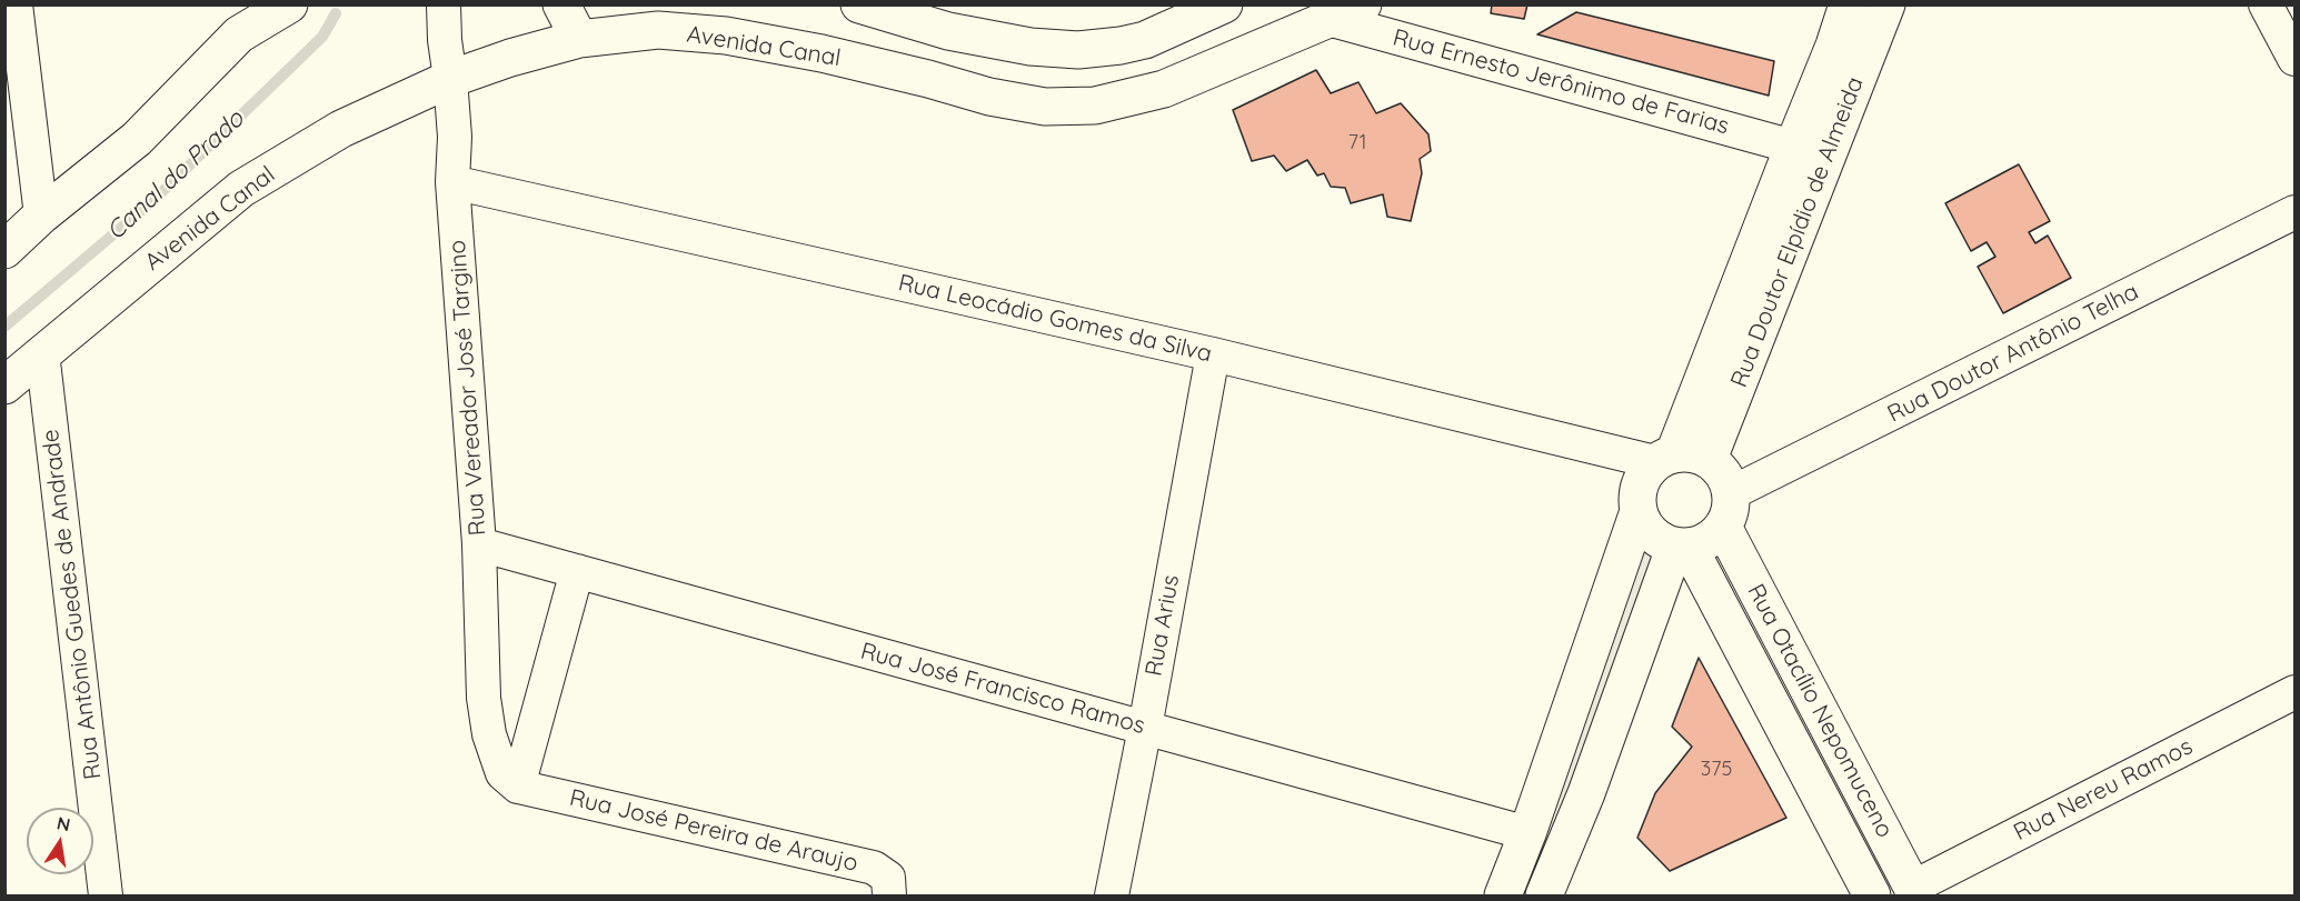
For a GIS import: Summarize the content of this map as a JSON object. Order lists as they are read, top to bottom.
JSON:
{
  "streets": {
    "main road": ["Avenida Canal", "Rua Doutor Elpídio de Almeida", "Rua Otacílio Nepomuceno"],
    "street": [
      "Rua Ernesto Jerônimo de Farias",
      "Rua Leocádio Gomes da Silva",
      "Rua Doutor Antônio Telha",
      "Rua Vereador José Targino",
      "Rua Antônio Guedes de Andrade",
      "Rua Arius",
      "Rua José Francisco Ramos",
      "Rua Nereu Ramos",
      "Rua José Pereira de Araujo"
    ]
  },
  "crossings": [
    ["Avenida Canal", "Rua Ernesto Jerônimo de Farias"],
    ["Avenida Canal", "Rua Vereador José Targino"],
    ["Avenida Canal", "Rua Antônio Guedes de Andrade"],
    ["Rua Ernesto Jerônimo de Farias", "Rua Doutor Elpídio de Almeida"],
    ["Rua Doutor Elpídio de Almeida", "Rua Leocádio Gomes da Silva"],
    ["Rua Doutor Elpídio de Almeida", "Rua Doutor Antônio Telha"],
    ["Rua Doutor Elpídio de Almeida", "Rua Otacílio Nepomuceno"],
    ["Rua Leocádio Gomes da Silva", "Rua Doutor Antônio Telha"],
    ["Rua Leocádio Gomes da Silva", "Rua Vereador José Targino"],
    ["Rua Leocádio Gomes da Silva", "Rua Arius"],
    ["Rua Leocádio Gomes da Silva", "Rua Otacílio Nepomuceno"],
    ["Rua Doutor Antônio Telha", "Rua Otacílio Nepomuceno"],
    ["Rua Vereador José Targino", "Rua José Francisco Ramos"],
    ["Rua Vereador José Targino", "Rua José Pereira de Araujo"],
    ["Rua Arius", "Rua José Francisco Ramos"],
    ["Rua Otacílio Nepomuceno", "Rua Nereu Ramos"]
  ],
  "water": ["Canal do Prado"],
  "house_numbers": ["71", "375"],
  "north": "top"
}
